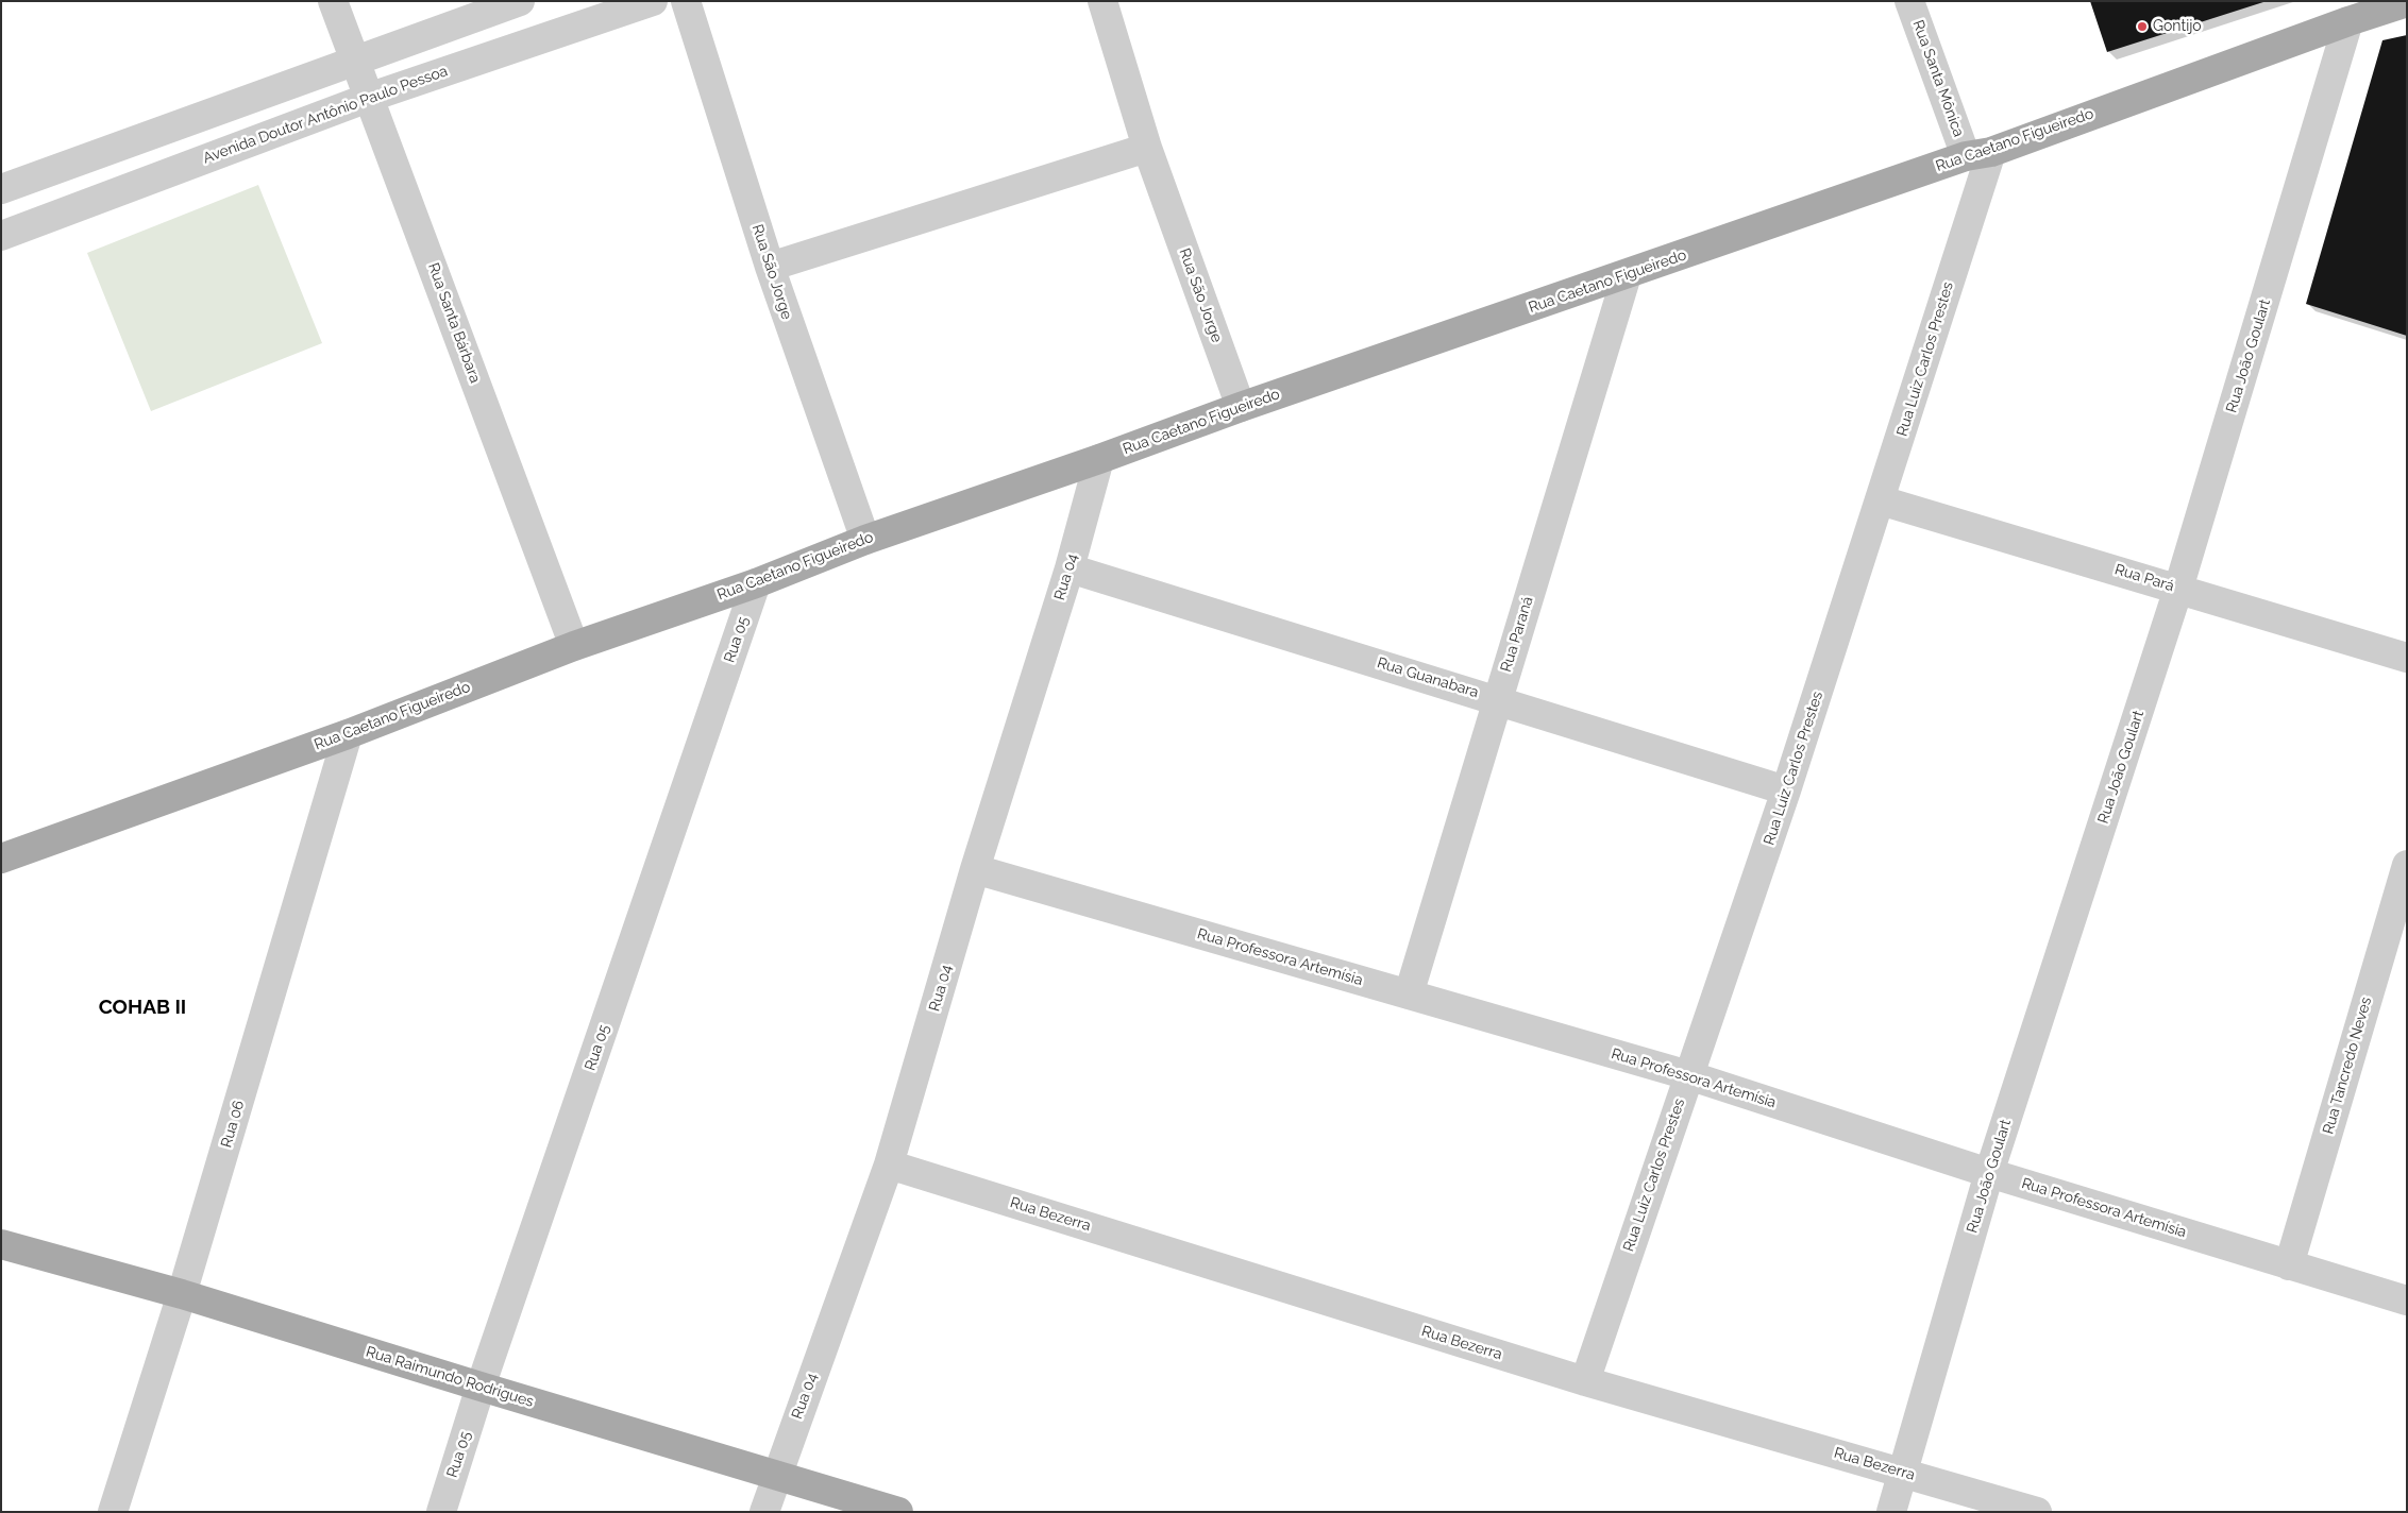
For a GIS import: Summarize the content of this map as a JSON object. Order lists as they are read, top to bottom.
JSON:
{
  "streets": {
    "main road": ["Rua Caetano Figueiredo", "Rua Raimundo Rodrigues"],
    "street": [
      "Rua Santa Mônica",
      "Avenida Doutor Antônio Paulo Pessoa",
      "Rua São Jorge",
      "Rua Santa Bárbara",
      "Rua João Goulart",
      "Rua Luiz Carlos Prestes",
      "Rua 04",
      "Rua Pará",
      "Rua Paraná",
      "Rua 05",
      "Rua Guanabara",
      "Rua Professora Artemísia",
      "Rua Tancredo Neves",
      "Rua 06",
      "Rua Bezerra"
    ]
  },
  "crossings": [
    ["Rua Santa Mônica", "Rua Caetano Figueiredo"],
    ["Rua Santa Mônica", "Rua Luiz Carlos Prestes"],
    ["Avenida Doutor Antônio Paulo Pessoa", "Rua Santa Bárbara"],
    ["Rua Caetano Figueiredo", "Rua São Jorge"],
    ["Rua Caetano Figueiredo", "Rua Santa Bárbara"],
    ["Rua Caetano Figueiredo", "Rua João Goulart"],
    ["Rua Caetano Figueiredo", "Rua Luiz Carlos Prestes"],
    ["Rua Caetano Figueiredo", "Rua 04"],
    ["Rua Caetano Figueiredo", "Rua Paraná"],
    ["Rua Caetano Figueiredo", "Rua 05"],
    ["Rua Caetano Figueiredo", "Rua 06"],
    ["Rua João Goulart", "Rua Pará"],
    ["Rua João Goulart", "Rua Professora Artemísia"],
    ["Rua João Goulart", "Rua Bezerra"],
    ["Rua Luiz Carlos Prestes", "Rua Pará"],
    ["Rua Luiz Carlos Prestes", "Rua Guanabara"],
    ["Rua Luiz Carlos Prestes", "Rua Professora Artemísia"],
    ["Rua Luiz Carlos Prestes", "Rua Bezerra"],
    ["Rua 04", "Rua Guanabara"],
    ["Rua 04", "Rua Professora Artemísia"],
    ["Rua 04", "Rua Bezerra"],
    ["Rua 04", "Rua Raimundo Rodrigues"],
    ["Rua Paraná", "Rua Guanabara"],
    ["Rua Paraná", "Rua Professora Artemísia"],
    ["Rua 05", "Rua Raimundo Rodrigues"],
    ["Rua Professora Artemísia", "Rua Tancredo Neves"],
    ["Rua 06", "Rua Raimundo Rodrigues"]
  ],
  "districts": ["COHAB II"],
  "places": ["Gontijo"]
}
